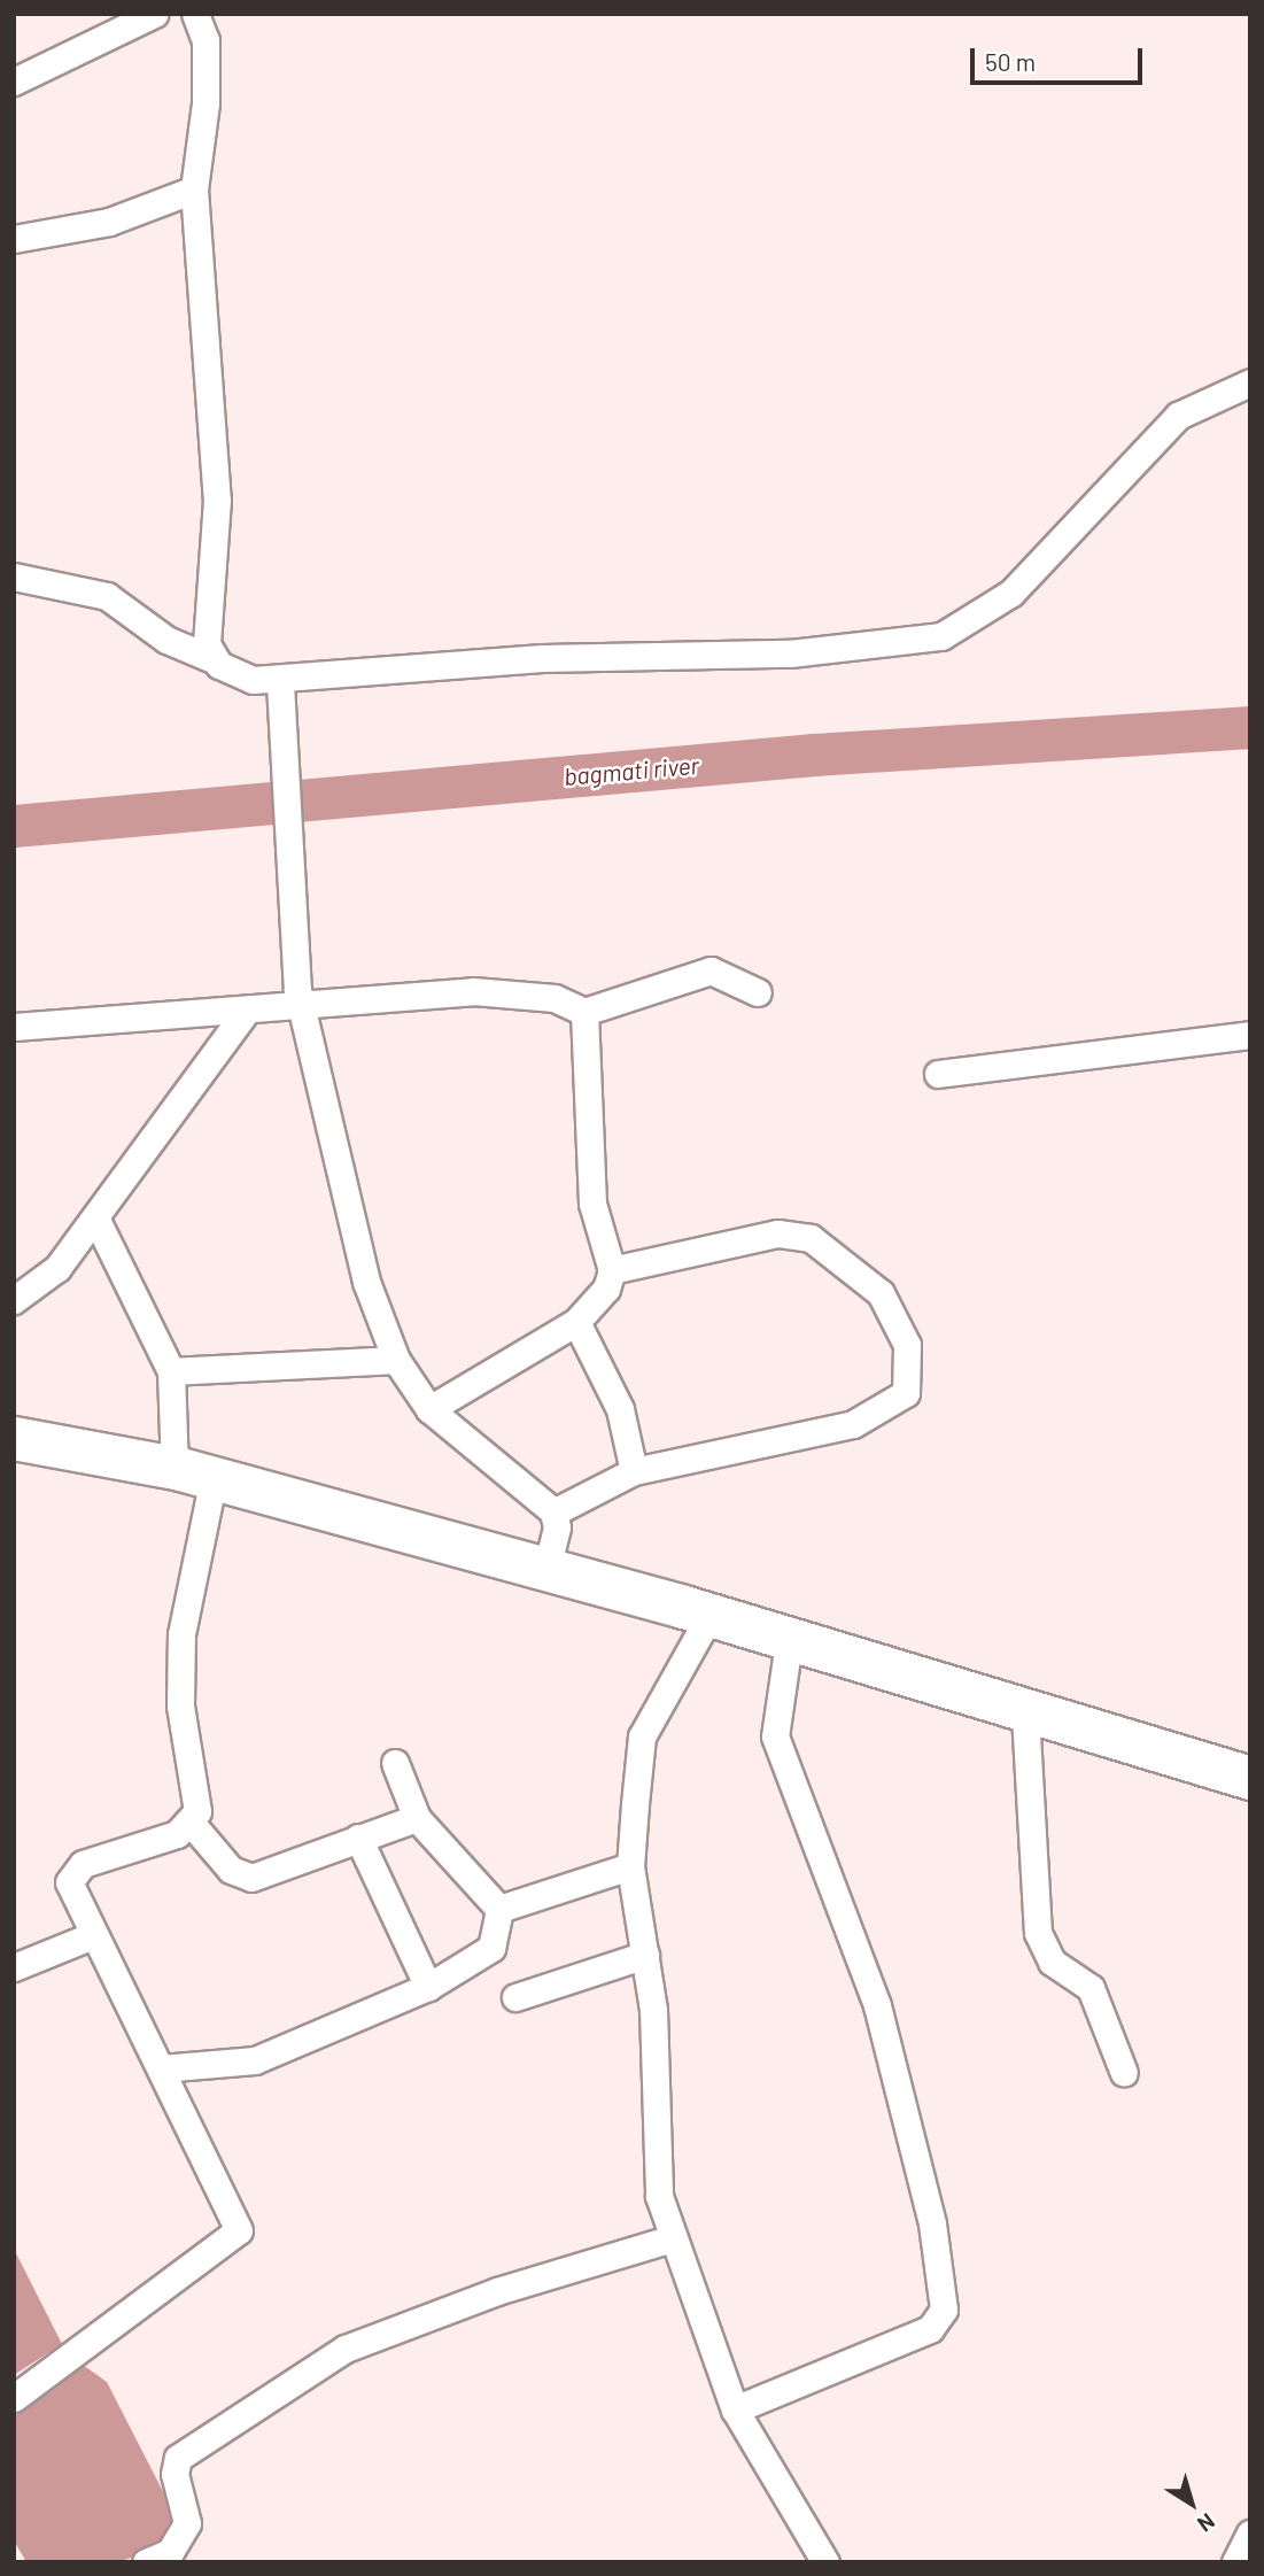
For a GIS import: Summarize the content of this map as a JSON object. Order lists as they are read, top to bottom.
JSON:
{
  "water": ["bagmati river"],
  "scale_bar": "50 m",
  "north": "bottom right"
}
